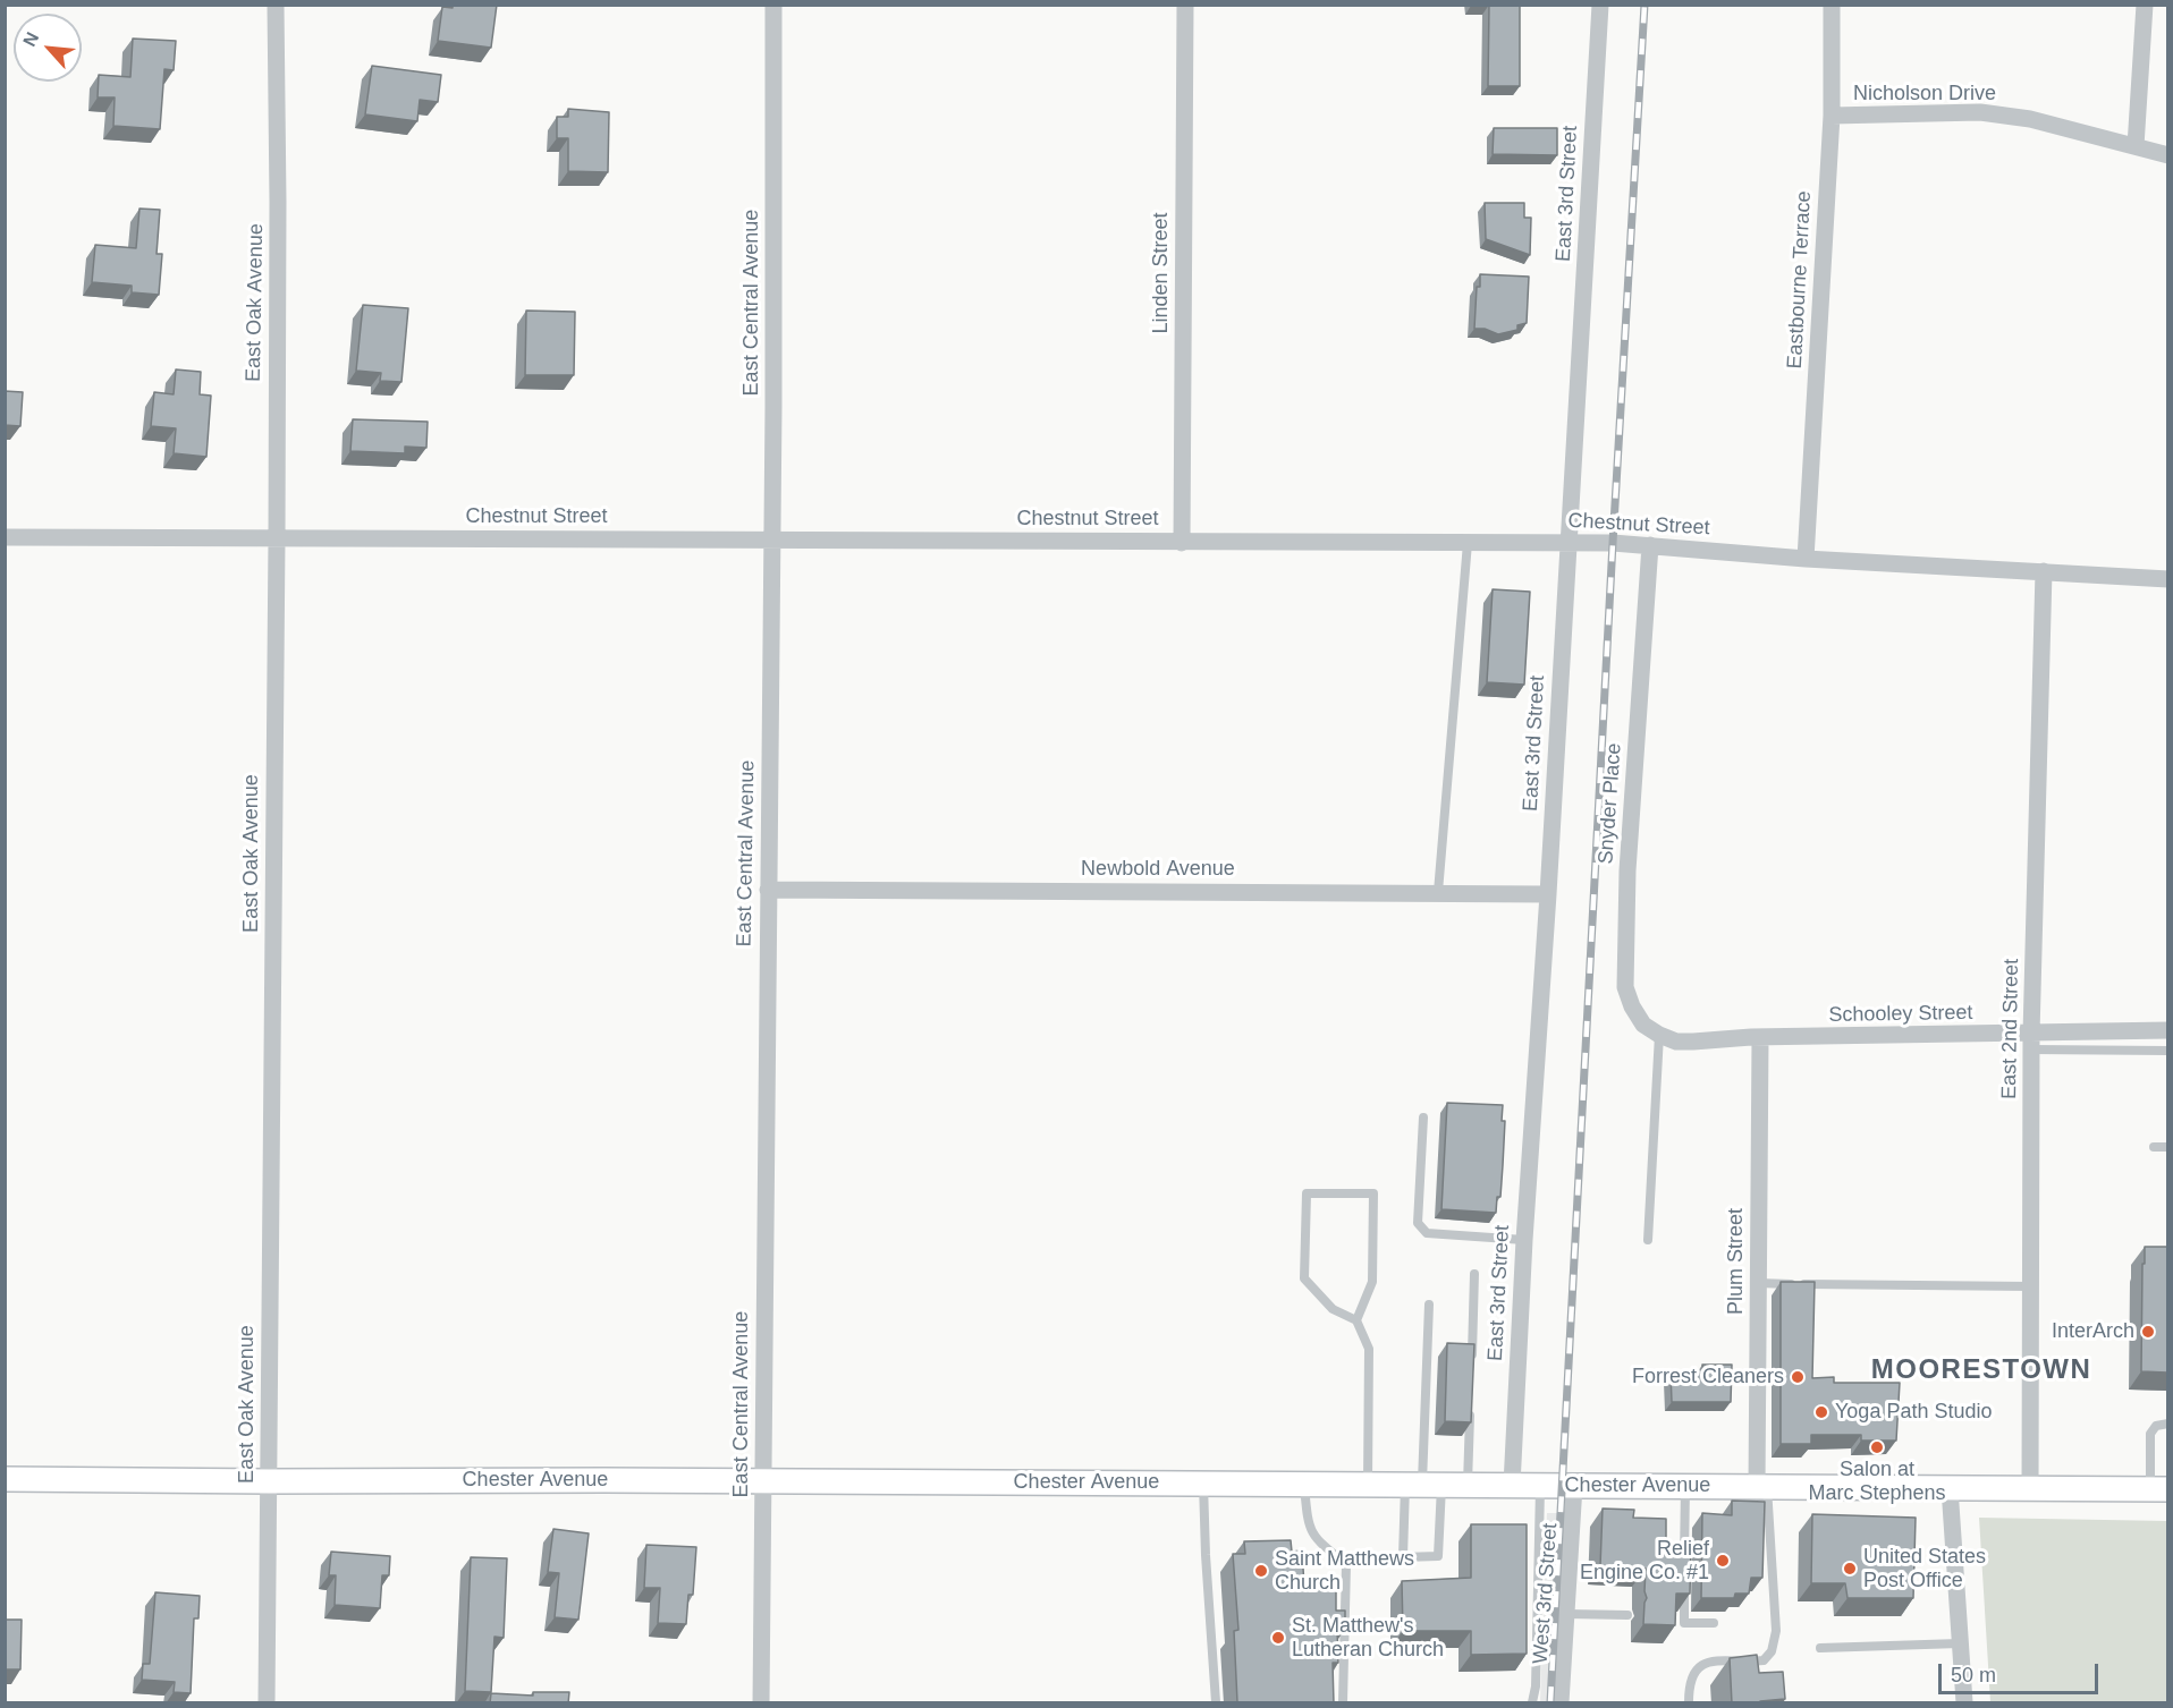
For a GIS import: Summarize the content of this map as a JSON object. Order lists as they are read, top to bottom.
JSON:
{
  "streets": {
    "main road": ["Chester Avenue"],
    "street": [
      "Nicholson Drive",
      "East 3rd Street",
      "Linden Street",
      "Eastbourne Terrace",
      "East Oak Avenue",
      "East Central Avenue",
      "Chestnut Street",
      "Snyder Place",
      "Newbold Avenue",
      "Schooley Street",
      "East 2nd Street",
      "Plum Street",
      "West 3rd Street"
    ]
  },
  "crossings": [
    ["Nicholson Drive", "Eastbourne Terrace"],
    ["East 3rd Street", "Chestnut Street"],
    ["East 3rd Street", "Newbold Avenue"],
    ["East 3rd Street", "Chester Avenue"],
    ["Linden Street", "Chestnut Street"],
    ["Eastbourne Terrace", "Chestnut Street"],
    ["East Oak Avenue", "Chestnut Street"],
    ["East Oak Avenue", "Chester Avenue"],
    ["East Central Avenue", "Chestnut Street"],
    ["East Central Avenue", "Newbold Avenue"],
    ["East Central Avenue", "Chester Avenue"],
    ["Chestnut Street", "Snyder Place"],
    ["Chestnut Street", "East 2nd Street"],
    ["Snyder Place", "Schooley Street"],
    ["Schooley Street", "East 2nd Street"],
    ["Schooley Street", "Plum Street"],
    ["East 2nd Street", "Chester Avenue"],
    ["Plum Street", "Chester Avenue"],
    ["Chester Avenue", "West 3rd Street"]
  ],
  "districts": ["MOORESTOWN"],
  "places": [
    "InterArch",
    "Forrest Cleaners",
    "Yoga Path Studio",
    "Salon at Marc Stephens",
    "Relief Engine Co. #1",
    "United States Post Office",
    "Saint Matthews Church",
    "St. Matthew's Lutheran Church"
  ],
  "scale_bar": "50 m",
  "north": "top left"
}
